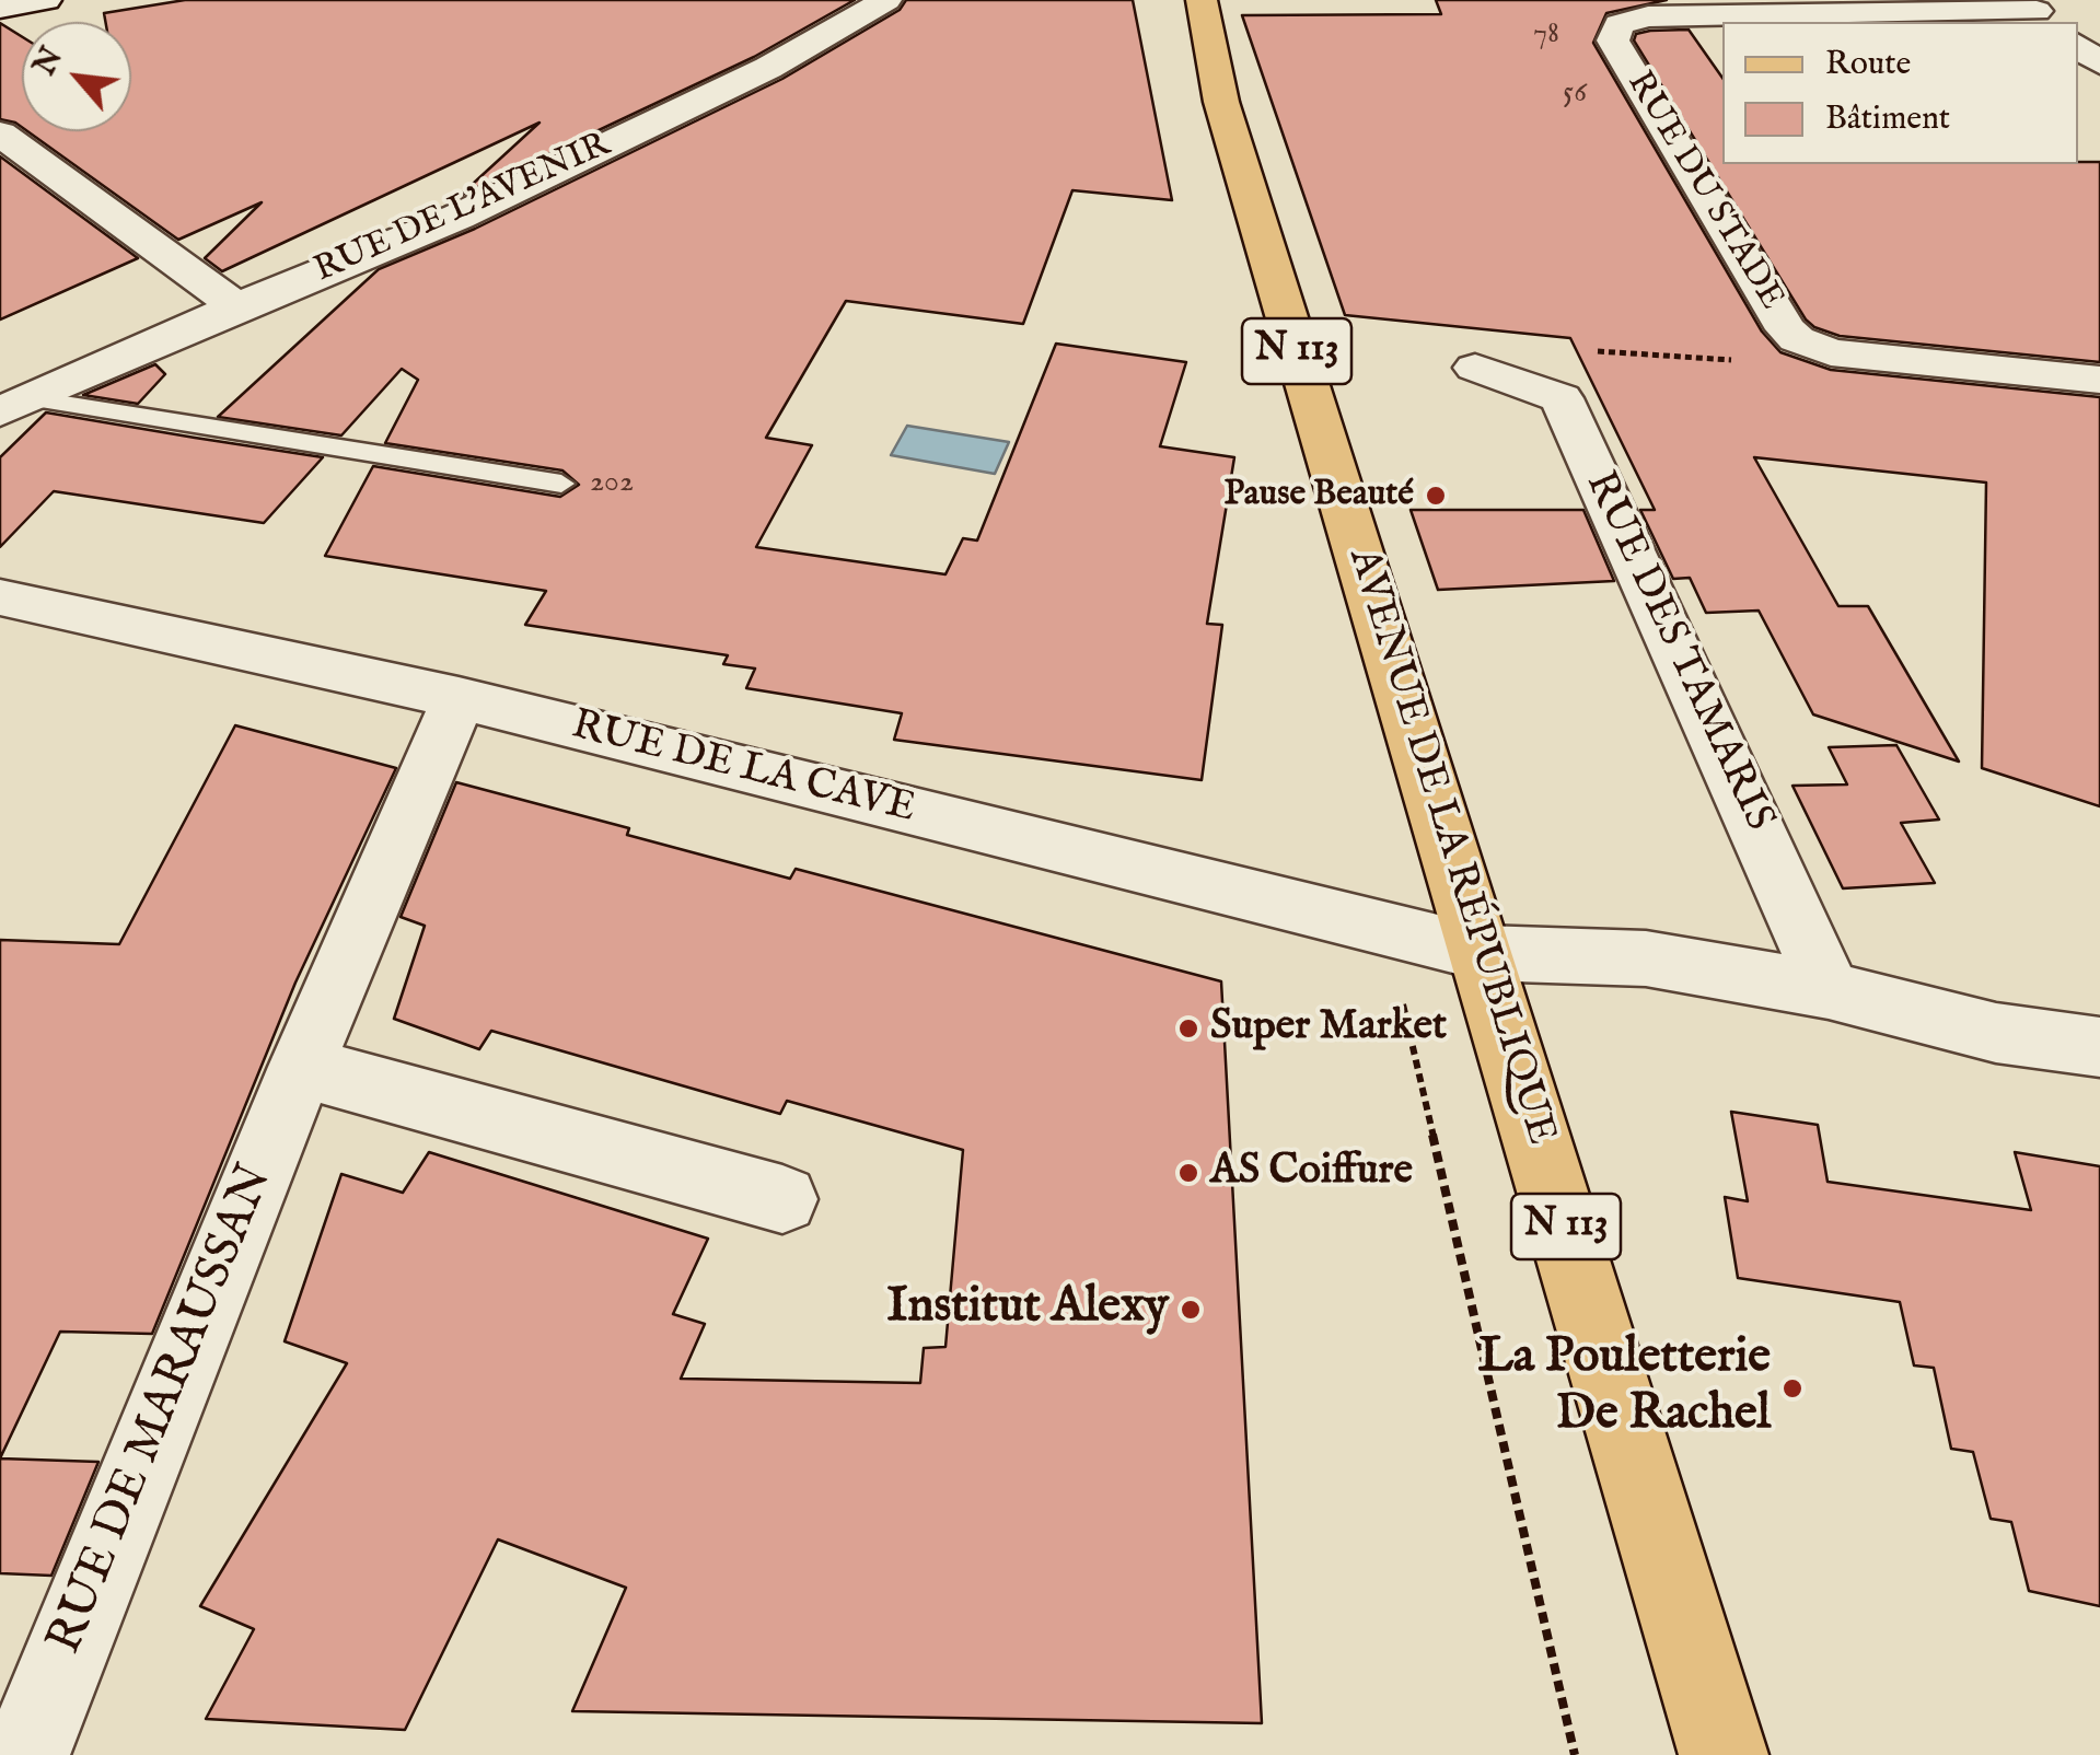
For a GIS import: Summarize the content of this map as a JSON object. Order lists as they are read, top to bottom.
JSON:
{
  "streets": {
    "main road": ["N 113", "AVENUE DE LA RÉPUBLIQUE"],
    "street": [
      "RUE DU STADE",
      "RUE DE L'AVENIR",
      "RUE DES TAMARIS",
      "RUE DE LA CAVE",
      "RUE DE MARAUSSAN"
    ]
  },
  "crossings": [
    ["RUE DE LA CAVE", "AVENUE DE LA RÉPUBLIQUE"],
    ["RUE DE LA CAVE", "RUE DE MARAUSSAN"]
  ],
  "places": [
    "Pause Beauté",
    "Super Market",
    "AS Coiffure",
    "Institut Alexy",
    "La Pouletterie De Rachel"
  ],
  "house_numbers": ["78", "56", "202"],
  "legend": ["Route", "Bâtiment"],
  "north": "top left"
}
